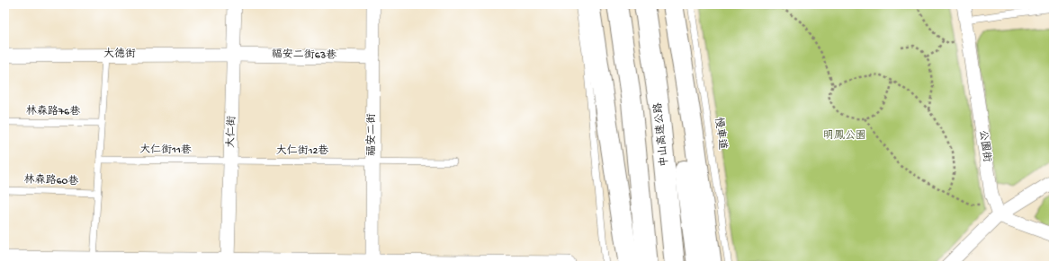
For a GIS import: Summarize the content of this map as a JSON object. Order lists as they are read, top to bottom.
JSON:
{
  "streets": {
    "highway": ["中山高速公路"],
    "street": [
      "大德街",
      "福安二街63巷",
      "大仁街",
      "福安二街",
      "公園街"
    ],
    "lane": [
      "林森路76巷",
      "慢車道",
      "大仁街11巷",
      "大仁街12巷",
      "林森路60巷"
    ]
  },
  "crossings": [
    ["大德街", "福安二街63巷"],
    ["大德街", "大仁街"],
    ["福安二街63巷", "大仁街"],
    ["福安二街63巷", "福安二街"],
    ["大仁街", "大仁街11巷"],
    ["大仁街", "大仁街12巷"],
    ["福安二街", "大仁街12巷"],
    ["大仁街11巷", "大仁街12巷"]
  ],
  "parks": ["明鳳公園"]
}
